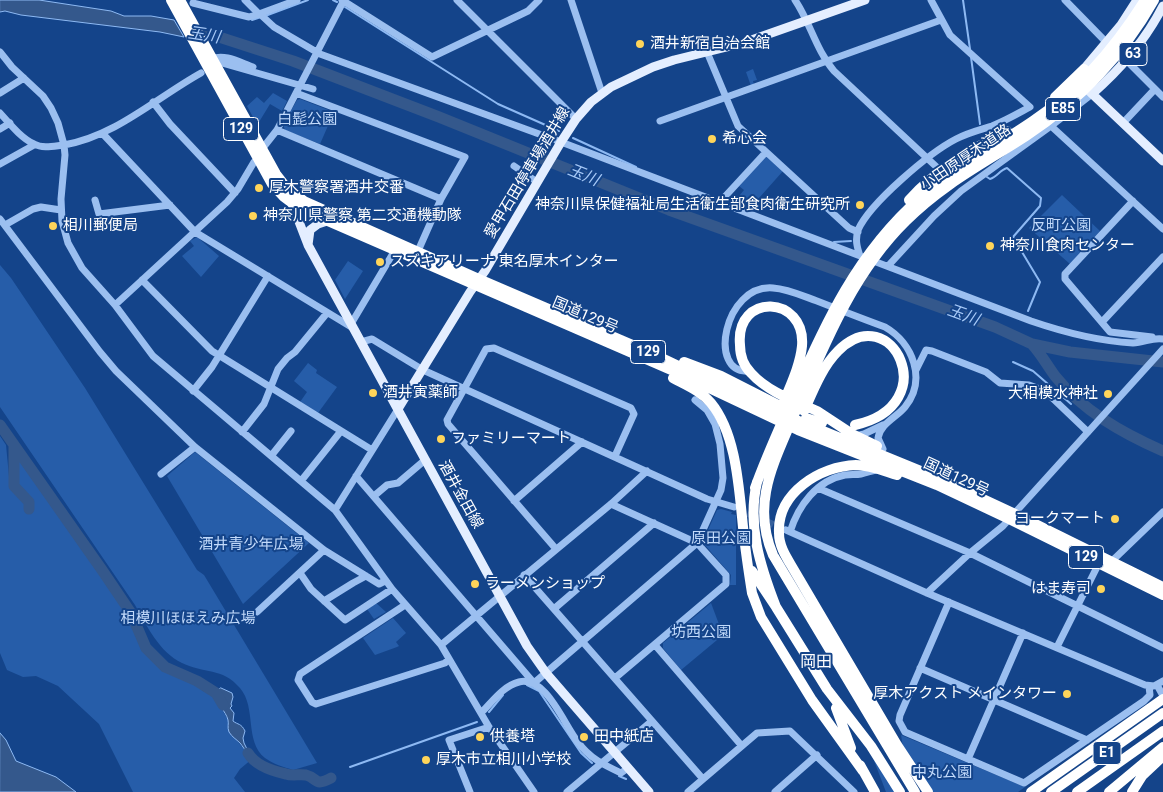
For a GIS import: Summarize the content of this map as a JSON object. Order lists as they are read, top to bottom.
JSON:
{
  "streets": {
    "highway": [
      "E85",
      "129",
      "小田原厚木道路",
      "国道129号",
      "E1"
    ],
    "main road": ["63", "愛甲石田停車場酒井線", "酒井金田線"]
  },
  "crossings": [
    ["愛甲石田停車場酒井線", "国道129号"],
    ["愛甲石田停車場酒井線", "酒井金田線"],
    ["国道129号", "酒井金田線"]
  ],
  "districts": ["岡田"],
  "water": ["玉川"],
  "parks": [
    "白髭公園",
    "反町公園",
    "原田公園",
    "酒井青少年広場",
    "相模川ほほえみ広場",
    "坊西公園",
    "中丸公園"
  ],
  "places": [
    "酒井新宿自治会館",
    "希心会",
    "厚木警察署酒井交番",
    "神奈川県保健福祉局生活衛生部食肉衛生研究所",
    "神奈川県警察 第二交通機動隊",
    "相川郵便局",
    "神奈川食肉センター",
    "スズキアリーナ 東名厚木インター",
    "酒井寅薬師",
    "大相模水神社",
    "ファミリーマート",
    "ヨークマート",
    "ラーメンショップ",
    "はま寿司",
    "厚木アクスト メインタワー",
    "供養塔",
    "田中紙店",
    "厚木市立相川小学校"
  ]
}
